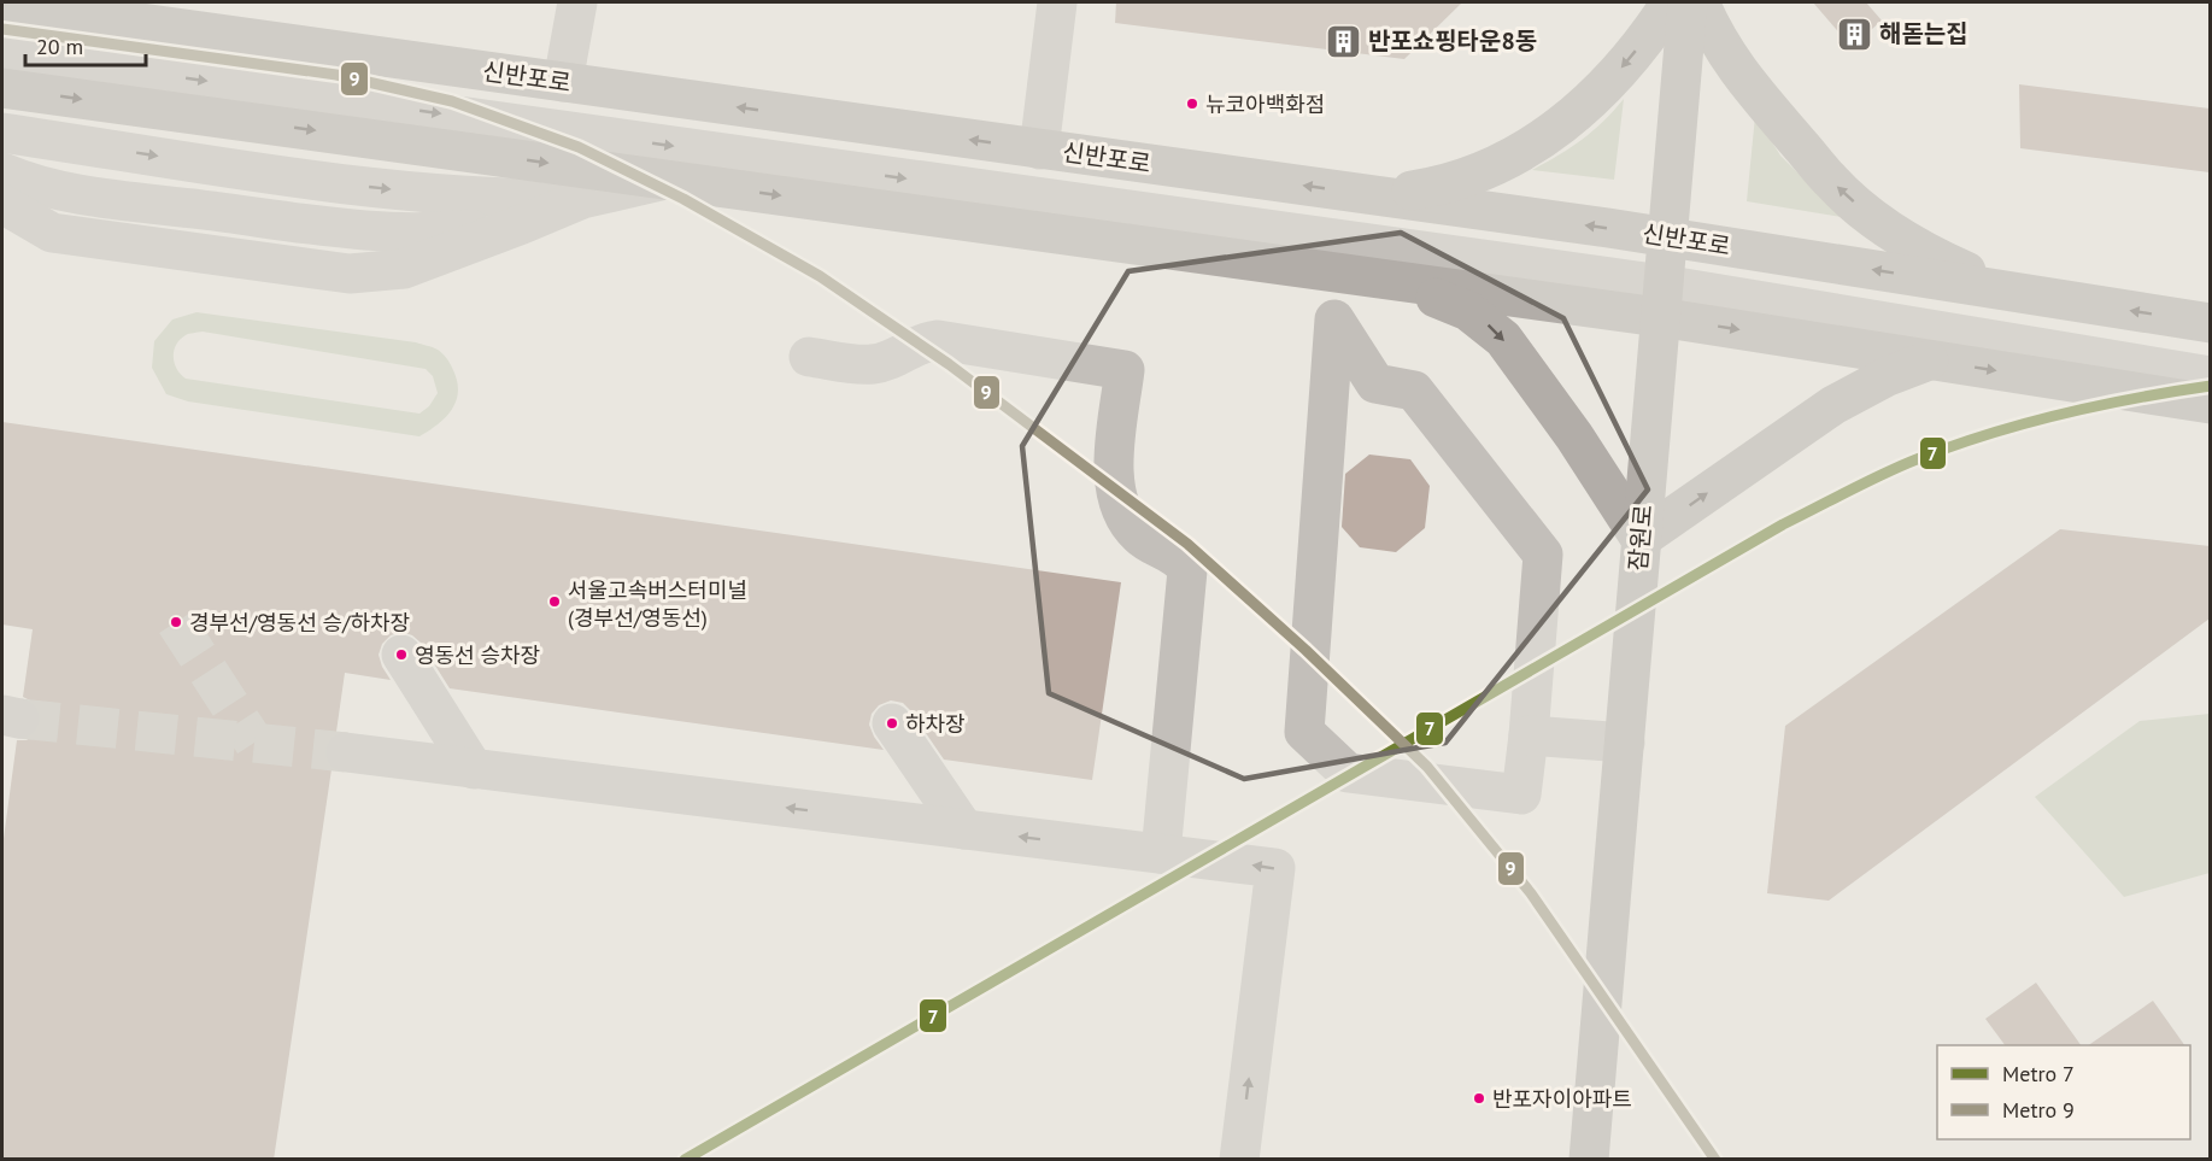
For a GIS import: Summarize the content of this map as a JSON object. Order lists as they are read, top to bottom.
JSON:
{
  "streets": {
    "main road": ["신반포로", "잠원로"]
  },
  "crossings": [
    ["신반포로", "잠원로"]
  ],
  "places": {
    "building": ["해돋는집", "반포쇼핑타운8동"],
    "other": [
      "뉴코아백화점",
      "서울고속버스터미널 (경부선/영동선)",
      "경부선/영동선 승/하차장",
      "영동선 승차장",
      "하차장",
      "반포자이아파트"
    ]
  },
  "lines": ["metro line 9", "metro line 7"],
  "legend": ["Metro 7", "Metro 9"],
  "scale_bar": "20 m"
}
